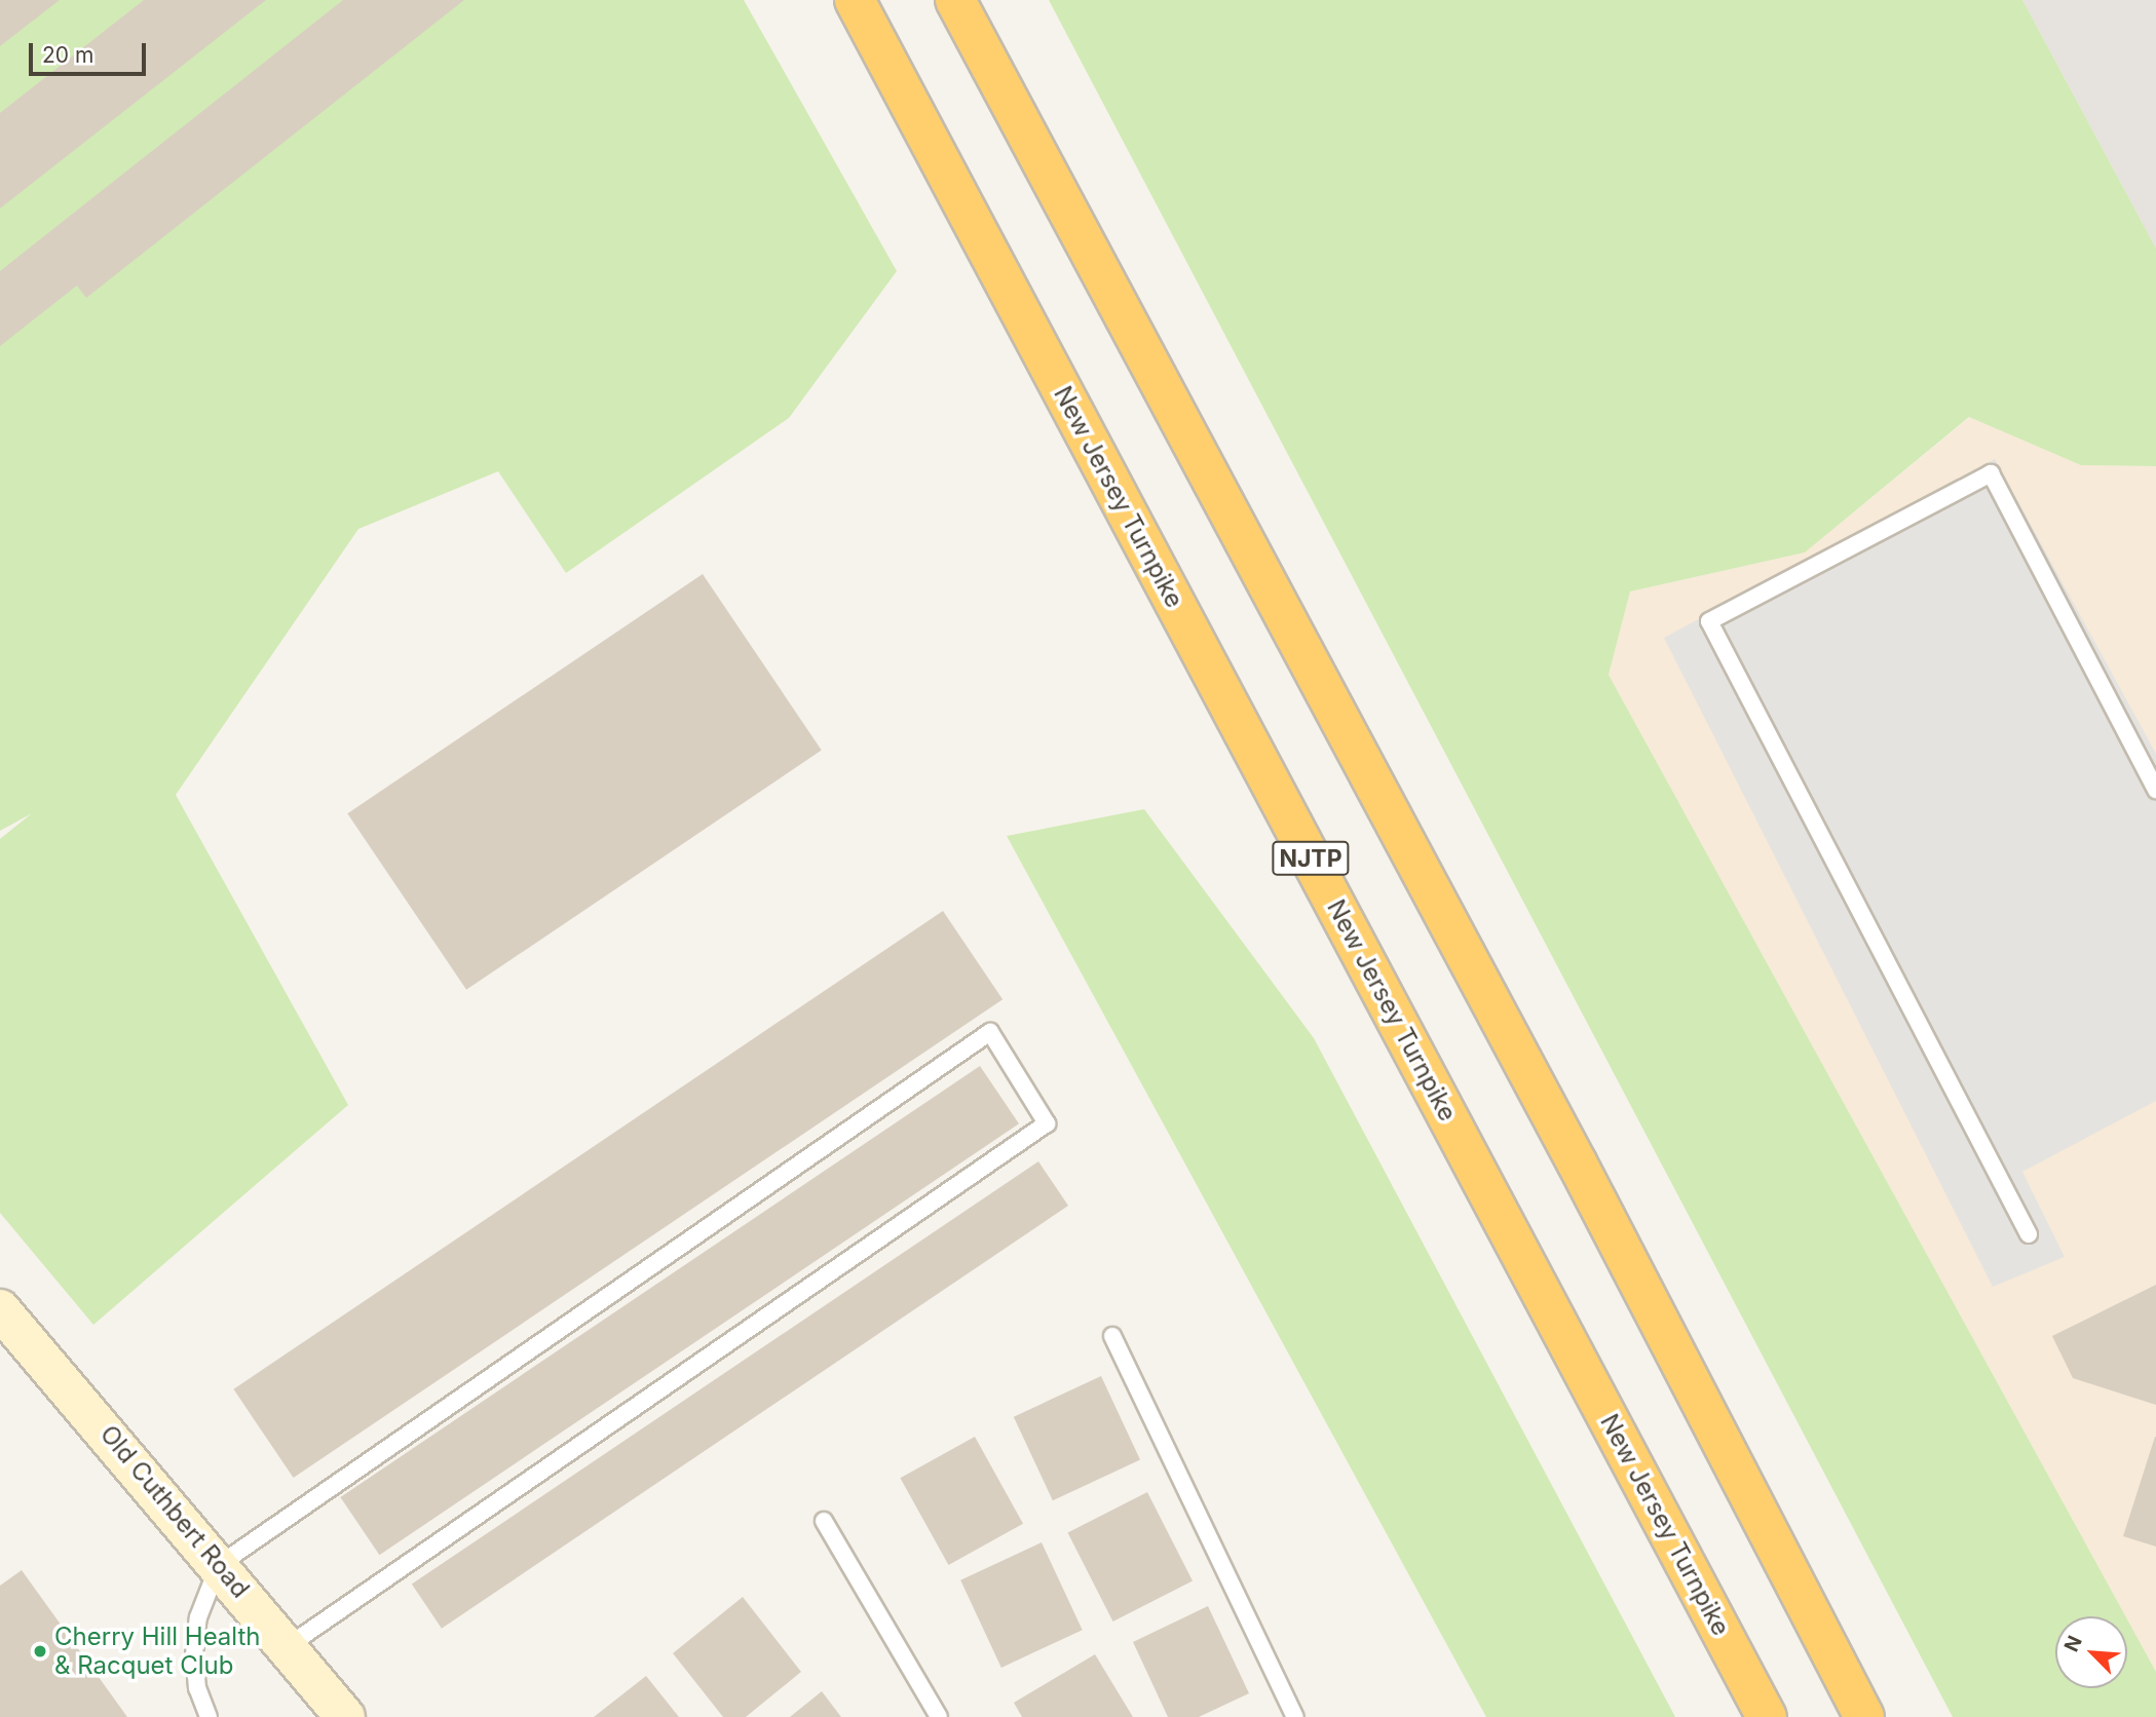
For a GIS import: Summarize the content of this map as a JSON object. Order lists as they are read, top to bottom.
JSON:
{
  "streets": {
    "highway": ["New Jersey Turnpike", "NJTP"],
    "street": ["Old Cuthbert Road"]
  },
  "places": ["Cherry Hill Health & Racquet Club"],
  "scale_bar": "20 m",
  "north": "top left"
}
